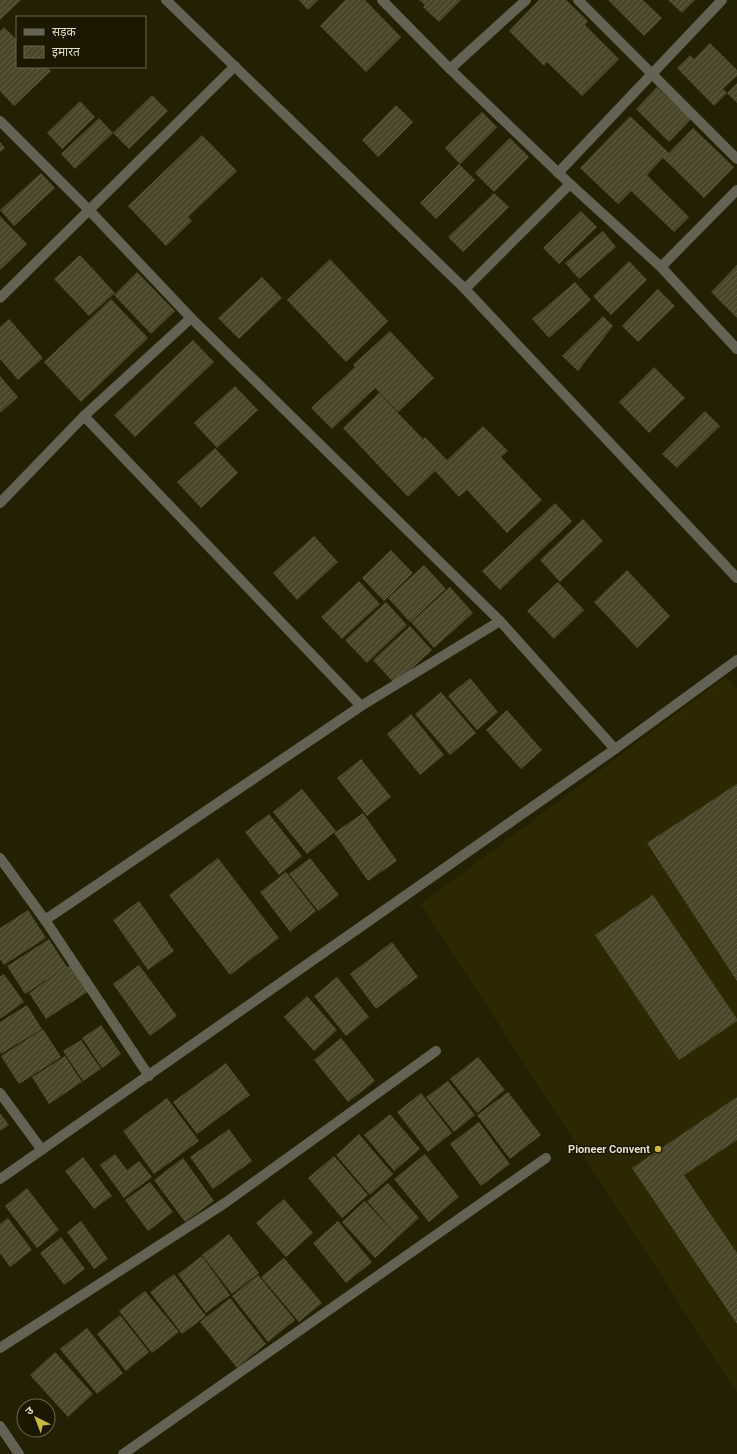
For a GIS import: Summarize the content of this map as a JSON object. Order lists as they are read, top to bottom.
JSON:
{
  "places": ["Pioneer Convent"],
  "legend": ["सड़क", "इमारत"],
  "north": "top left"
}
